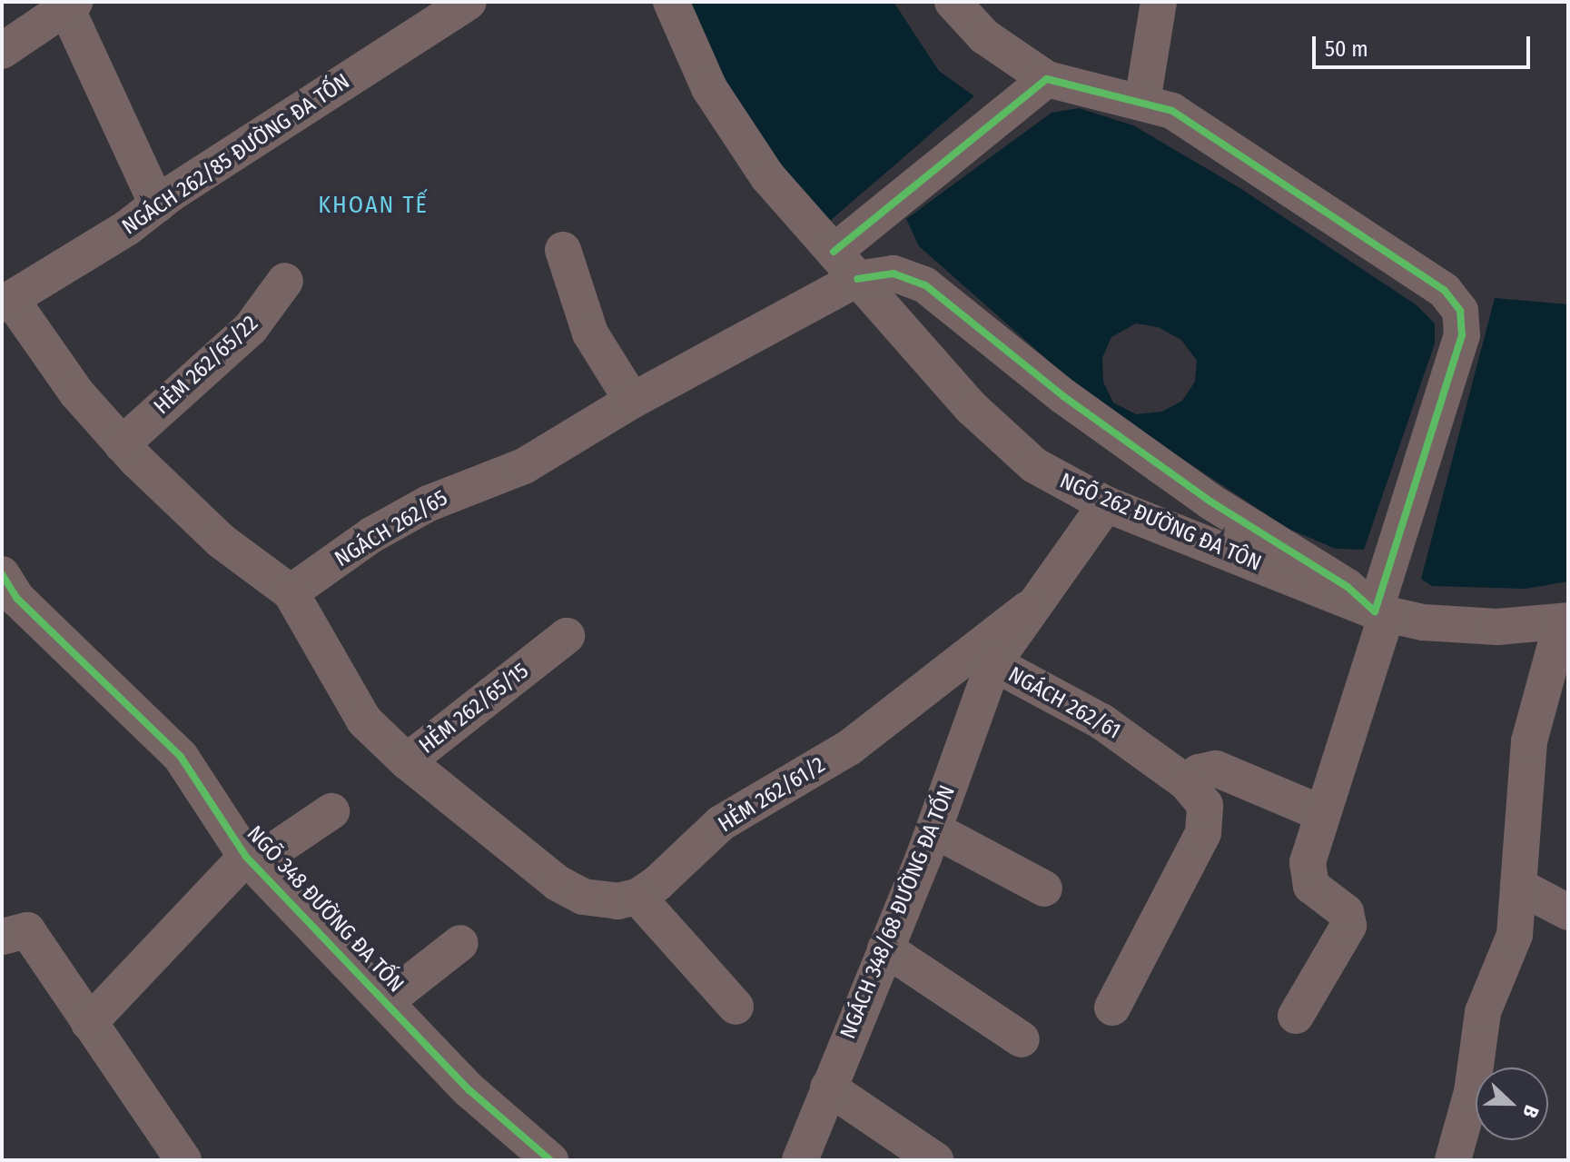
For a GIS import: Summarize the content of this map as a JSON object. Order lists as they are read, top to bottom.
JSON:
{
  "streets": {
    "street": [
      "NGÁCH 262/85 ĐƯỜNG ĐA TỐN",
      "HẺM 262/65/22",
      "NGÕ 262 ĐƯỜNG ĐA TÔN",
      "NGÁCH 262/65",
      "NGÁCH 262/61",
      "HẺM 262/65/15",
      "HẺM 262/61/2",
      "NGÕ 348 ĐƯỜNG ĐA TỐN",
      "NGÁCH 348/68 ĐƯỜNG ĐA TỐN"
    ]
  },
  "crossings": [
    ["NGÕ 262 ĐƯỜNG ĐA TÔN", "NGÁCH 262/65"],
    ["NGÕ 262 ĐƯỜNG ĐA TÔN", "NGÁCH 262/61"],
    ["NGÁCH 262/65", "HẺM 262/65/15"],
    ["NGÁCH 262/61", "HẺM 262/61/2"],
    ["NGÁCH 262/61", "NGÁCH 348/68 ĐƯỜNG ĐA TỐN"]
  ],
  "districts": ["KHOAN TẾ"],
  "scale_bar": "50 m",
  "north": "right"
}
